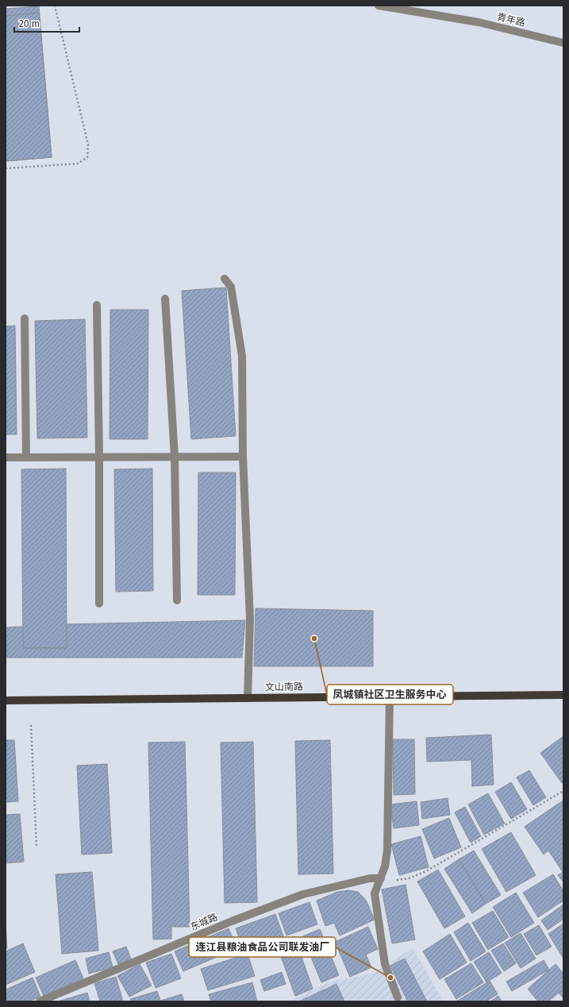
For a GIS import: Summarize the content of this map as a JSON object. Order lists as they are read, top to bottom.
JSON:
{
  "streets": {
    "main road": ["文山南路"],
    "street": ["青年路", "东城路"]
  },
  "places": ["凤城镇社区卫生服务中心", "连江县粮油食品公司联发油厂"],
  "scale_bar": "20 m"
}
